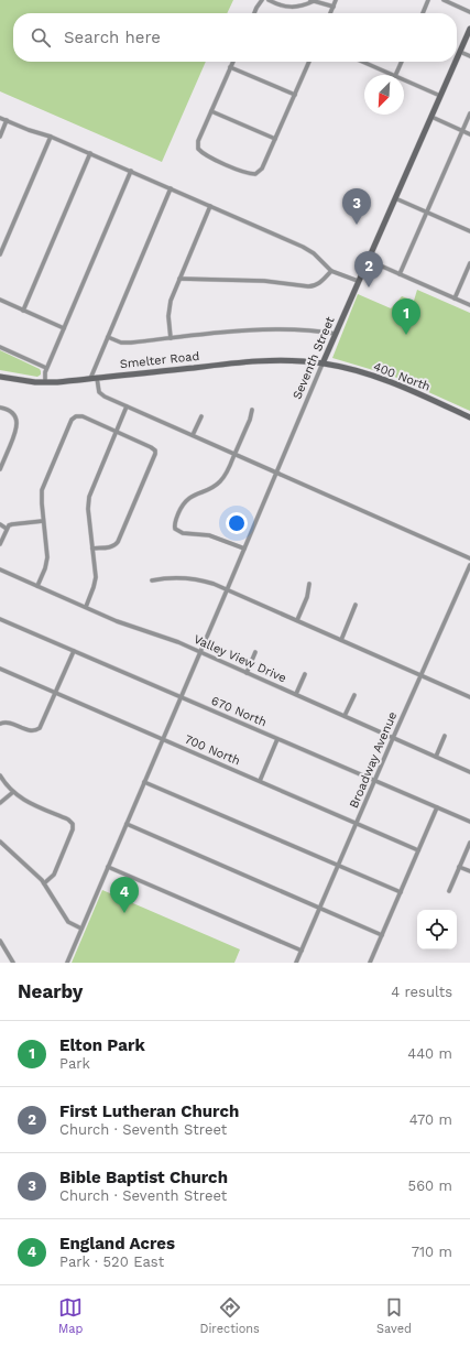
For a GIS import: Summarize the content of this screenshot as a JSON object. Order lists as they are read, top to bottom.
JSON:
{
  "streets": {
    "street": [
      "Seventh Street",
      "Smelter Road",
      "400 North",
      "Valley View Drive",
      "670 North",
      "700 North",
      "Broadway Avenue"
    ]
  },
  "crossings": [
    ["Seventh Street", "Smelter Road"],
    ["Seventh Street", "400 North"],
    ["Seventh Street", "Valley View Drive"],
    ["Seventh Street", "670 North"],
    ["Seventh Street", "700 North"],
    ["Smelter Road", "400 North"],
    ["Valley View Drive", "Broadway Avenue"],
    ["670 North", "Broadway Avenue"],
    ["700 North", "Broadway Avenue"]
  ],
  "north": "bottom left",
  "page": {
    "search": "Search here",
    "pins": [
      "3",
      "2",
      "1",
      "4"
    ],
    "heading": ["Nearby", "4 results"],
    "list": [
      {
        "mark": "1",
        "name": "Elton Park",
        "note": "Park",
        "value": "440 m"
      },
      {
        "mark": "2",
        "name": "First Lutheran Church",
        "note": "Church · Seventh Street",
        "value": "470 m"
      },
      {
        "mark": "3",
        "name": "Bible Baptist Church",
        "note": "Church · Seventh Street",
        "value": "560 m"
      },
      {
        "mark": "4",
        "name": "England Acres",
        "note": "Park · 520 East",
        "value": "710 m"
      }
    ],
    "nav": ["Map", "Directions", "Saved"]
  }
}
